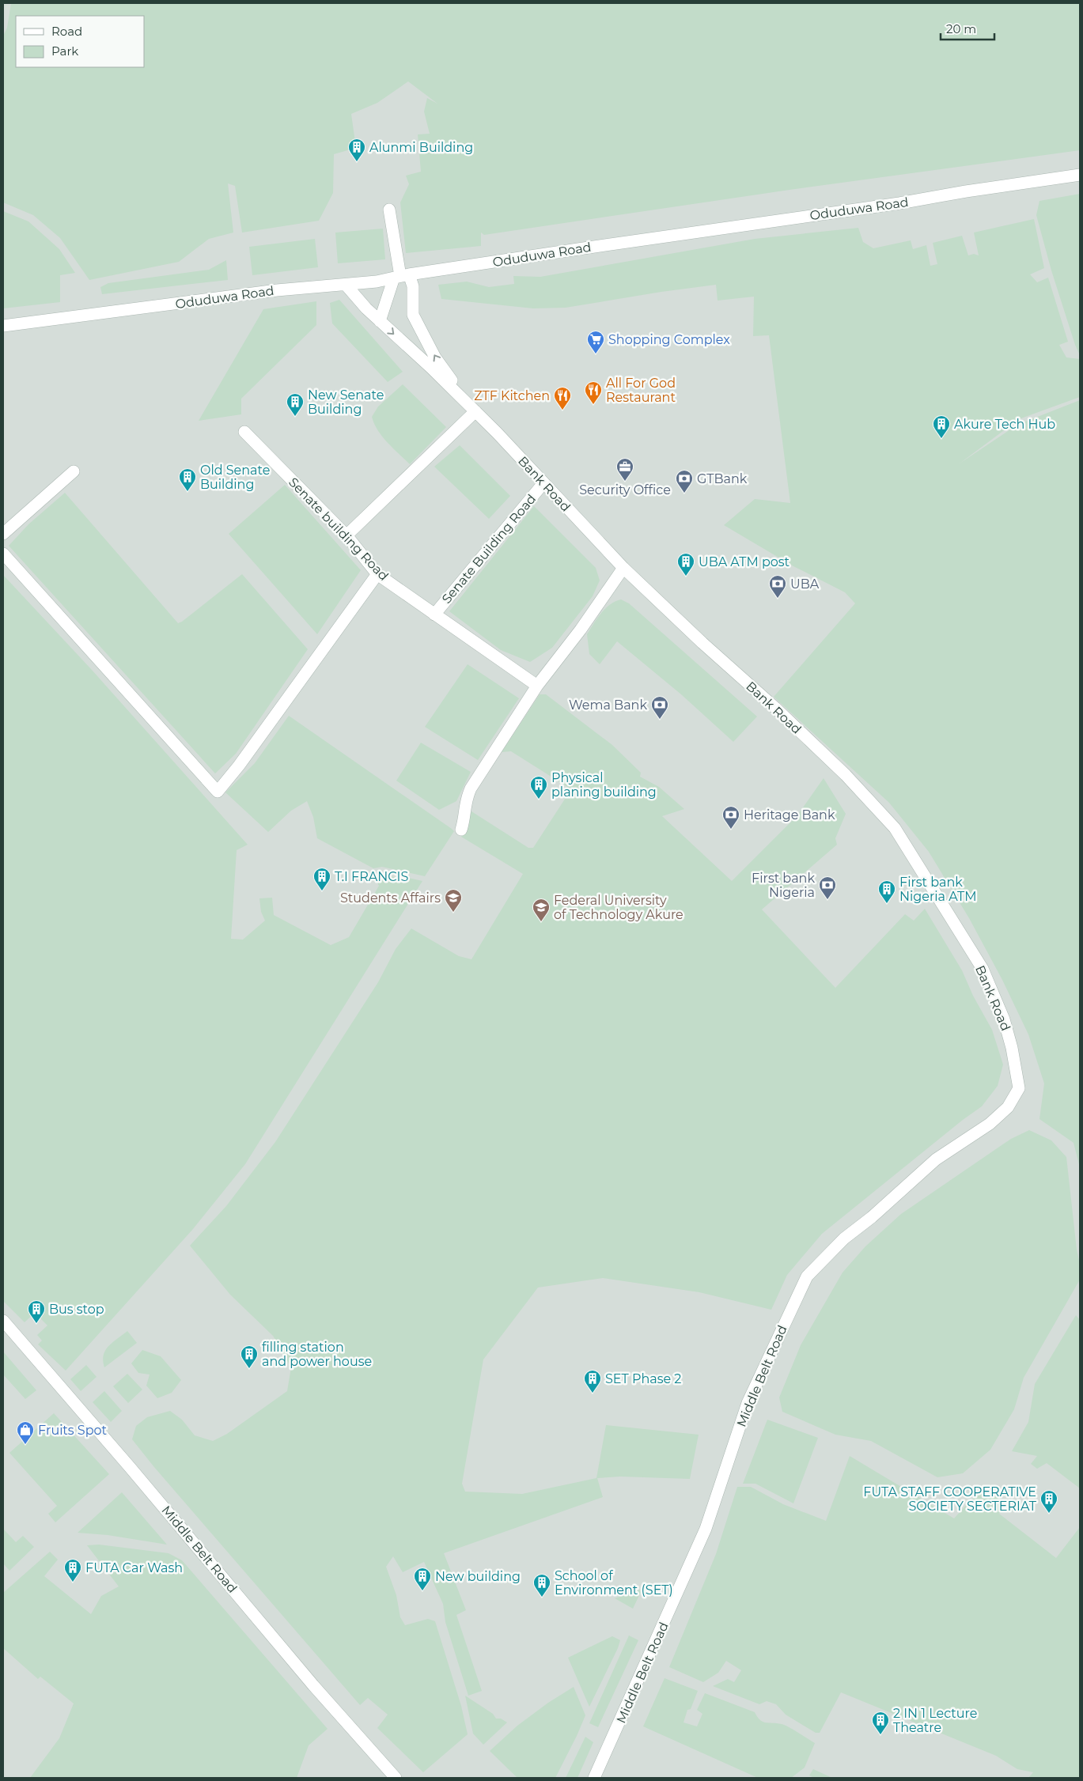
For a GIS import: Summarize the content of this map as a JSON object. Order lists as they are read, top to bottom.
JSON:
{
  "streets": {
    "street": [
      "Oduduwa Road",
      "Bank Road",
      "Senate building Road",
      "Senate Building Road",
      "Middle Belt Road"
    ]
  },
  "crossings": [
    ["Oduduwa Road", "Bank Road"],
    ["Bank Road", "Senate Building Road"],
    ["Bank Road", "Middle Belt Road"],
    ["Senate building Road", "Senate Building Road"]
  ],
  "places": {
    "building": [
      "Alunmi Building",
      "New Senate Building",
      "Akure Tech Hub",
      "Old Senate Building",
      "UBA ATM post",
      "Physical planing building",
      "T.I FRANCIS",
      "First bank Nigeria ATM",
      "Bus stop",
      "filling station and power house",
      "SET Phase 2",
      "FUTA STAFF COOPERATIVE SOCIETY SECTERIAT",
      "FUTA Car Wash",
      "New building",
      "School of Environment (SET)",
      "2 IN 1 Lecture Theatre"
    ],
    "supermarket": ["Shopping Complex"],
    "restaurant": ["All For God Restaurant", "ZTF Kitchen"],
    "office": ["Security Office"],
    "bank": [
      "GTBank",
      "UBA",
      "Wema Bank",
      "Heritage Bank",
      "First bank Nigeria"
    ],
    "school or university": ["Students Affairs", "Federal University of Technology Akure"],
    "shop": ["Fruits Spot"]
  },
  "legend": ["Road", "Park"],
  "scale_bar": "20 m"
}
